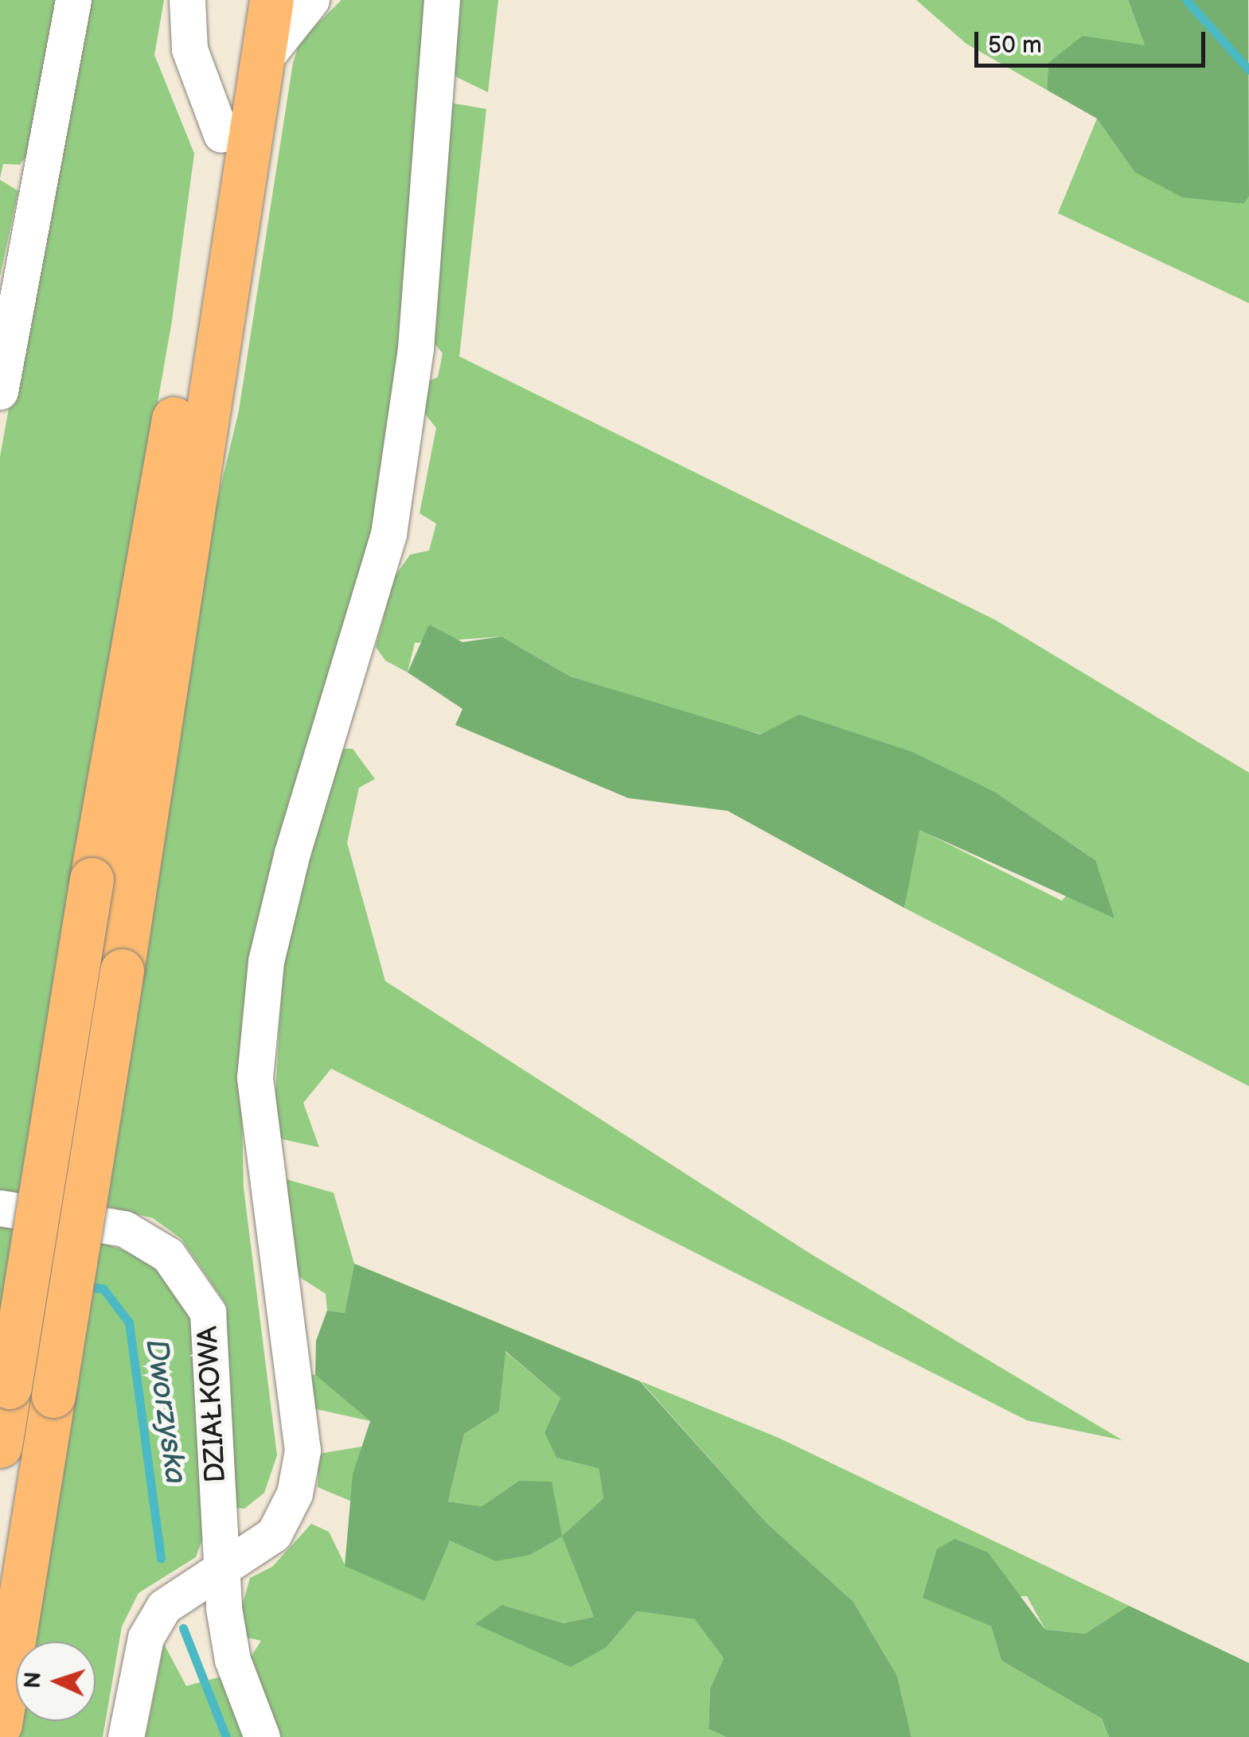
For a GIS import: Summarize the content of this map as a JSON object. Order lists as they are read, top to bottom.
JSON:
{
  "streets": {
    "lane": ["DZIAŁKOWA"]
  },
  "water": ["Dworzyska"],
  "scale_bar": "50 m",
  "north": "left"
}
